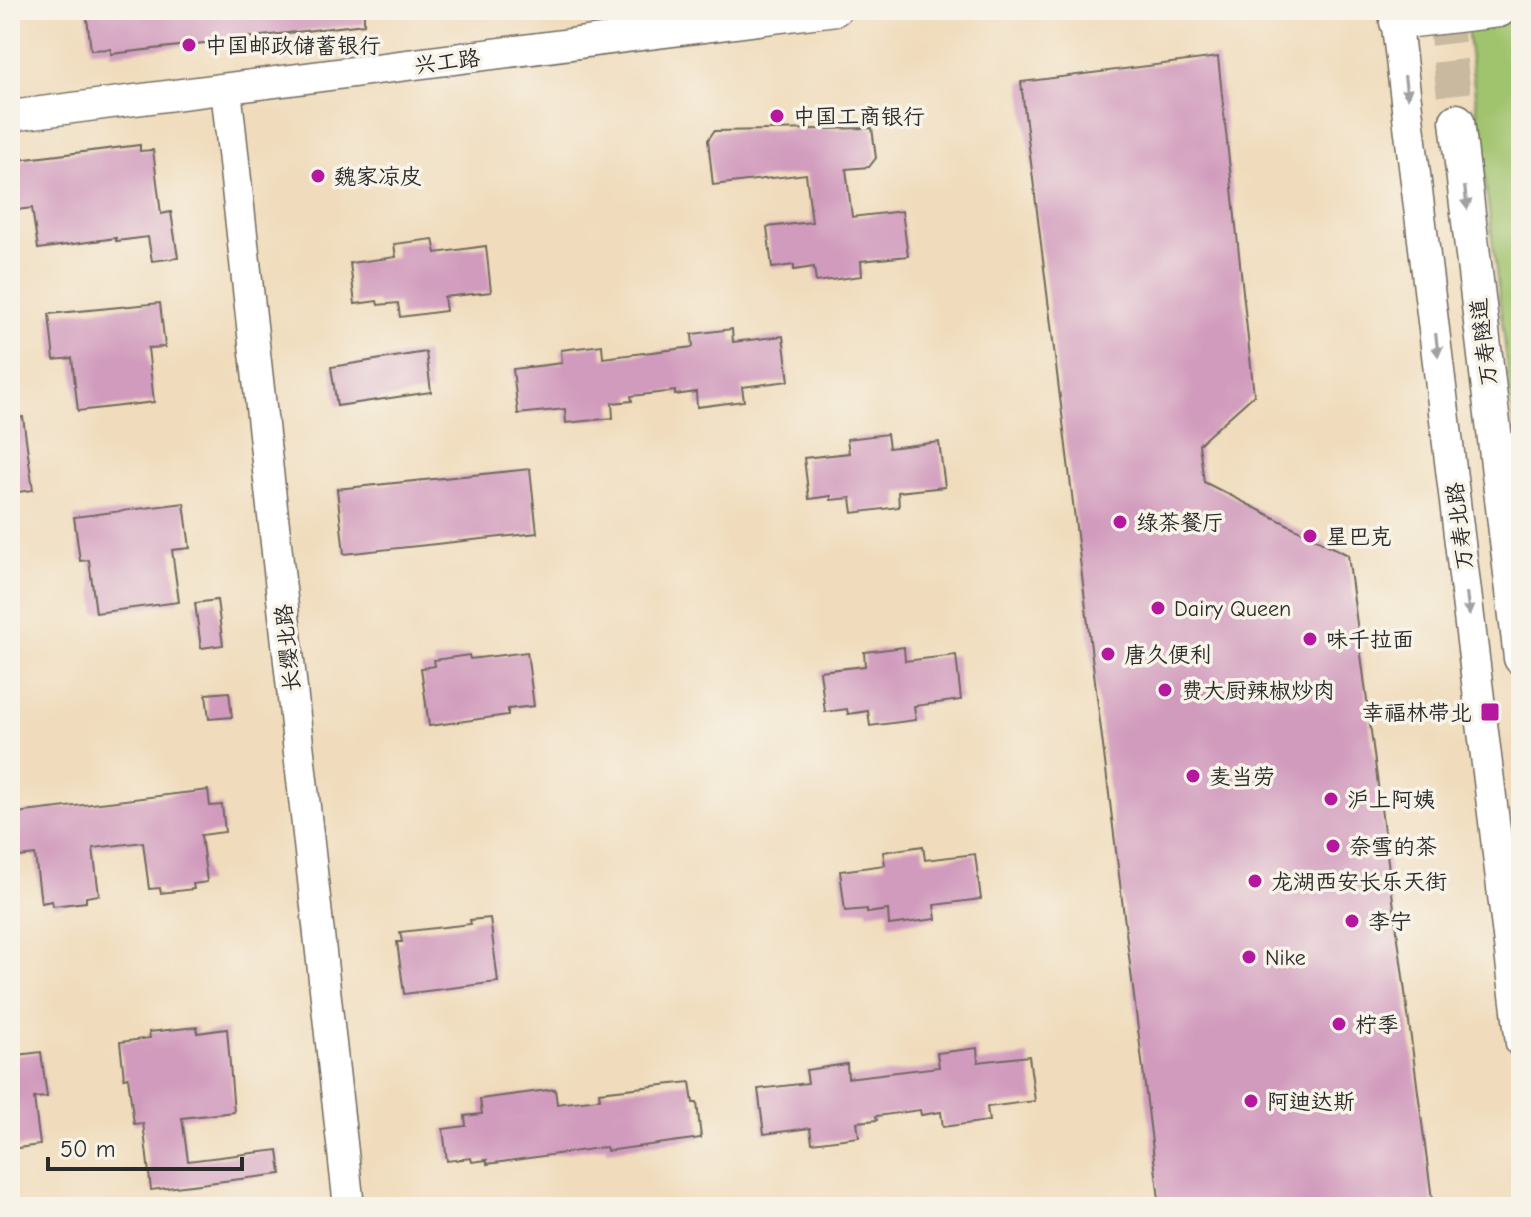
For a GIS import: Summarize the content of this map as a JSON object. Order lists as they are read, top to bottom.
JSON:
{
  "streets": {
    "main road": ["万寿隧道"],
    "street": ["兴工路", "万寿北路", "长缨北路"]
  },
  "crossings": [
    ["兴工路", "长缨北路"]
  ],
  "one_way": ["万寿隧道", "万寿北路"],
  "places": {
    "other": [
      "中国邮政储蓄银行",
      "中国工商银行",
      "魏家凉皮",
      "绿茶餐厅",
      "星巴克",
      "Dairy Queen",
      "味千拉面",
      "唐久便利",
      "费大厨辣椒炒肉",
      "麦当劳",
      "沪上阿姨",
      "奈雪的茶",
      "龙湖西安长乐天街",
      "李宁",
      "Nike",
      "柠季",
      "阿迪达斯"
    ],
    "transit": ["幸福林带北"]
  },
  "scale_bar": "50 m"
}
